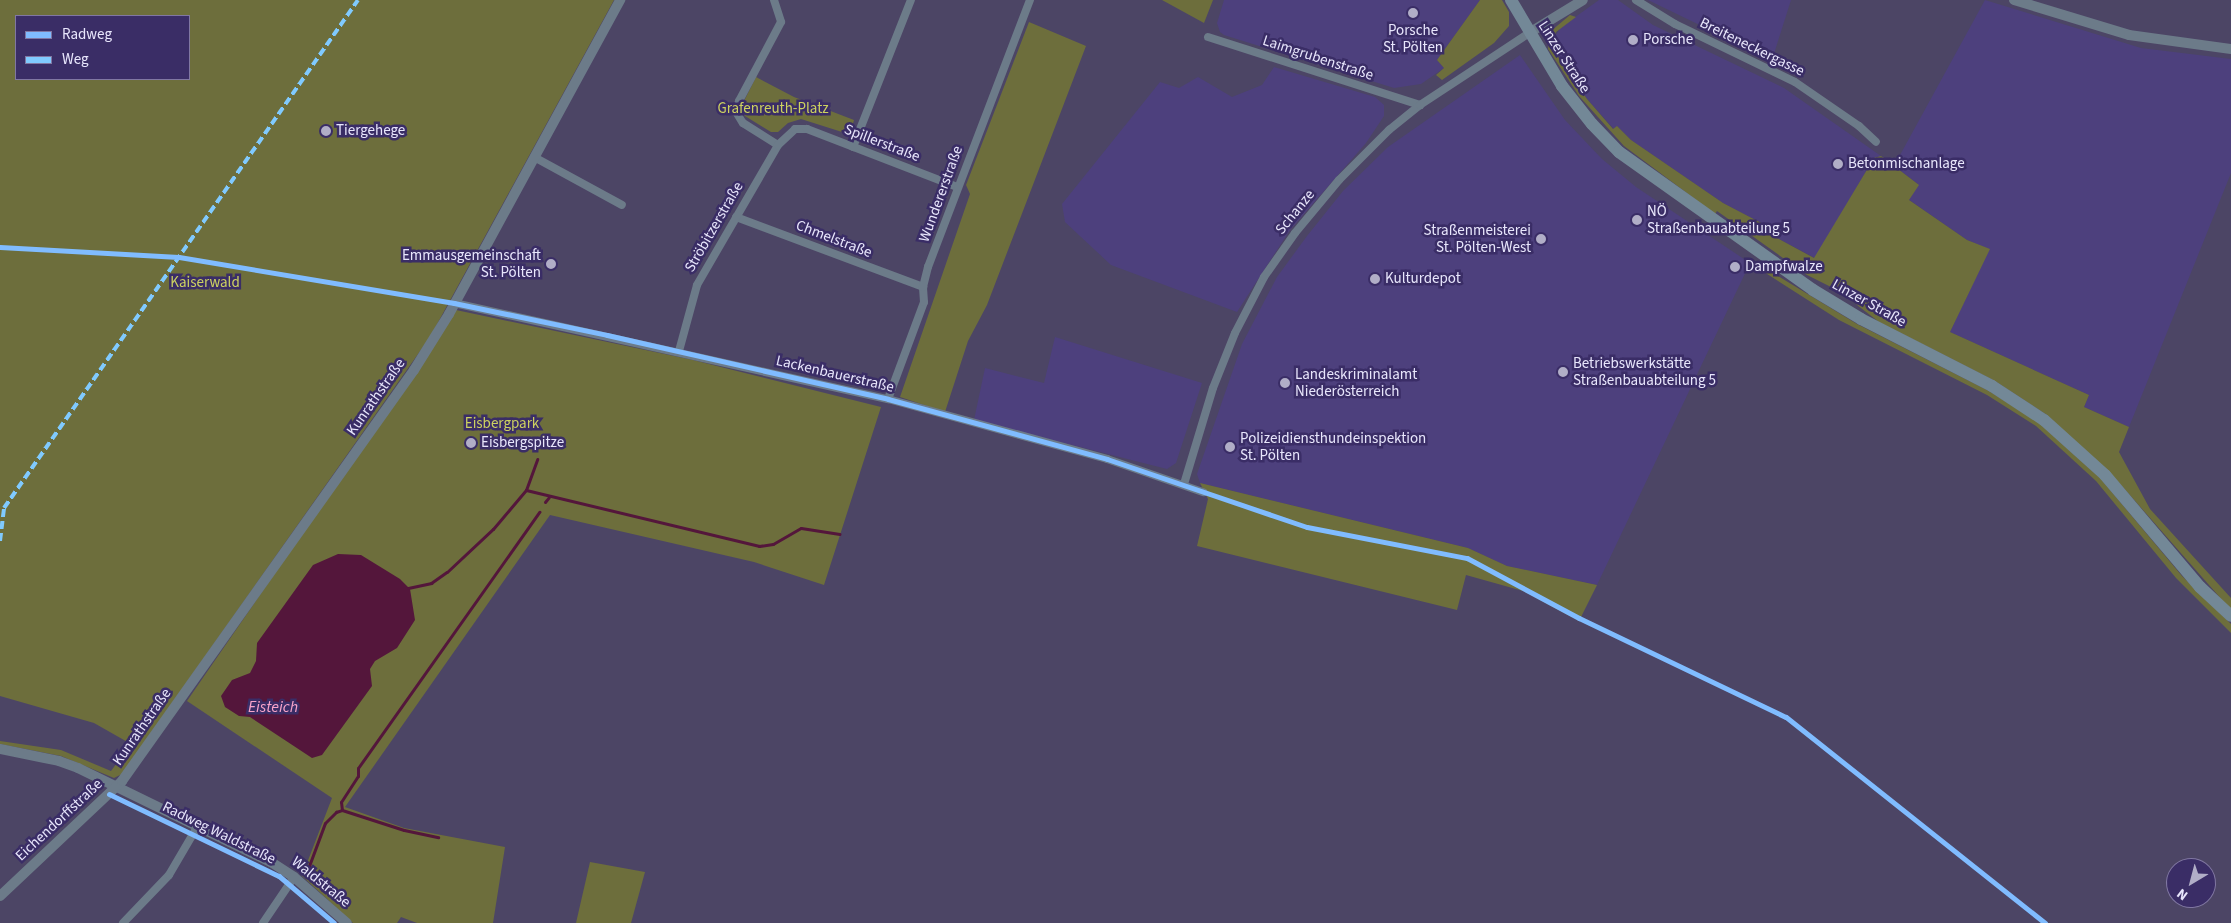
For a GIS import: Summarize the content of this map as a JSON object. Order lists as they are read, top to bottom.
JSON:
{
  "streets": {
    "main road": ["Linzer Straße"],
    "street": [
      "Breiteneckergasse",
      "Laimgrubenstraße",
      "Spillerstraße",
      "Wundererstraße",
      "Schanze",
      "Ströbitzerstraße",
      "Chmelstraße",
      "Lackenbauerstraße",
      "Kunrathstraße",
      "Eichendorffstraße",
      "Waldstraße"
    ],
    "cycle path": ["Radweg Waldstraße"]
  },
  "crossings": [
    ["Linzer Straße", "Schanze"],
    ["Laimgrubenstraße", "Schanze"],
    ["Spillerstraße", "Wundererstraße"],
    ["Spillerstraße", "Ströbitzerstraße"],
    ["Wundererstraße", "Chmelstraße"],
    ["Wundererstraße", "Lackenbauerstraße"],
    ["Schanze", "Lackenbauerstraße"],
    ["Ströbitzerstraße", "Chmelstraße"],
    ["Ströbitzerstraße", "Lackenbauerstraße"],
    ["Lackenbauerstraße", "Kunrathstraße"],
    ["Kunrathstraße", "Eichendorffstraße"],
    ["Kunrathstraße", "Waldstraße"],
    ["Eichendorffstraße", "Waldstraße"]
  ],
  "water": ["Eisteich"],
  "parks": ["Grafenreuth-Platz", "Kaiserwald", "Eisbergpark"],
  "places": [
    "Porsche St. Pölten",
    "Porsche",
    "Tiergehege",
    "Betonmischanlage",
    "NÖ Straßenbauabteilung 5",
    "Straßenmeisterei St. Pölten-West",
    "Emmausgemeinschaft St. Pölten",
    "Dampfwalze",
    "Kulturdepot",
    "Betriebswerkstätte Straßenbauabteilung 5",
    "Landeskriminalamt Niederösterreich",
    "Eisbergspitze",
    "Polizeidiensthundeinspektion St. Pölten"
  ],
  "legend": ["Radweg", "Weg"],
  "north": "bottom left"
}
